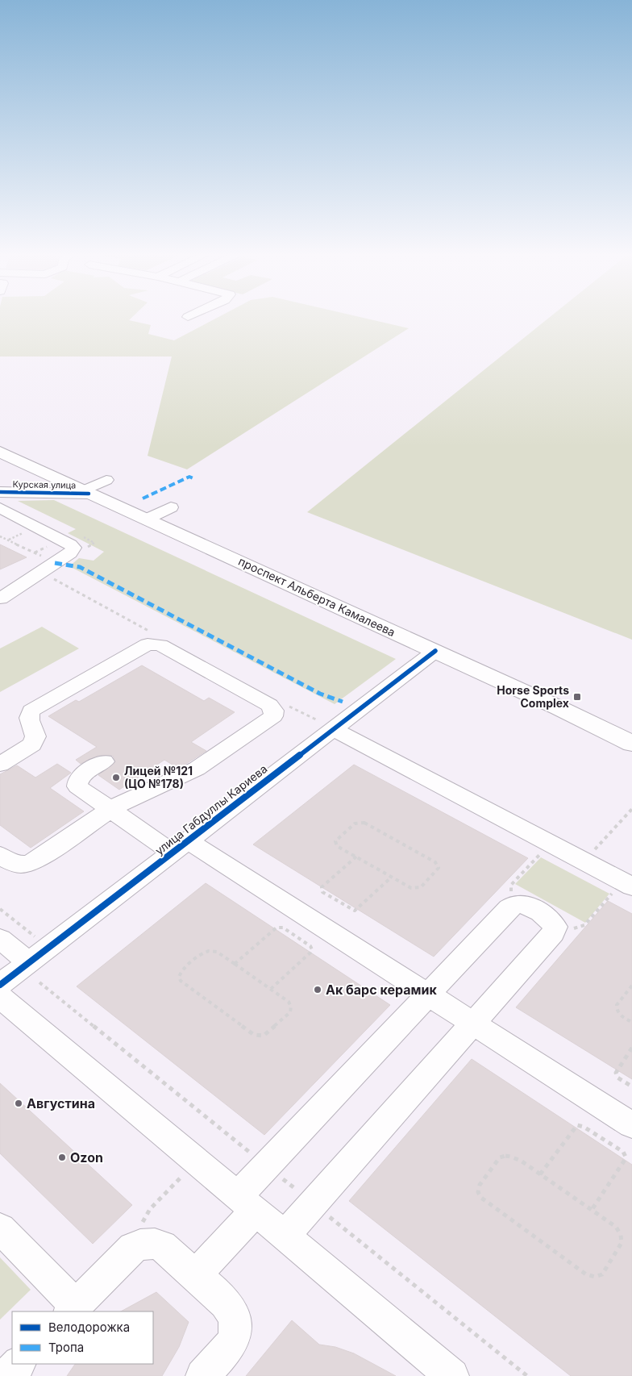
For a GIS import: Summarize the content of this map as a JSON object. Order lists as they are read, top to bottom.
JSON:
{
  "streets": {
    "main road": ["проспект Альберта Камалеева"],
    "street": ["Курская улица", "улица Габдуллы Кариева"]
  },
  "crossings": [
    ["Курская улица", "проспект Альберта Камалеева"],
    ["проспект Альберта Камалеева", "улица Габдуллы Кариева"]
  ],
  "places": {
    "transit": ["Horse Sports Complex"],
    "other": [
      "Лицей №121 (ЦО №178)",
      "Ак барс керамик",
      "Августина",
      "Ozon"
    ]
  },
  "legend": ["Велодорожка", "Тропа"]
}
